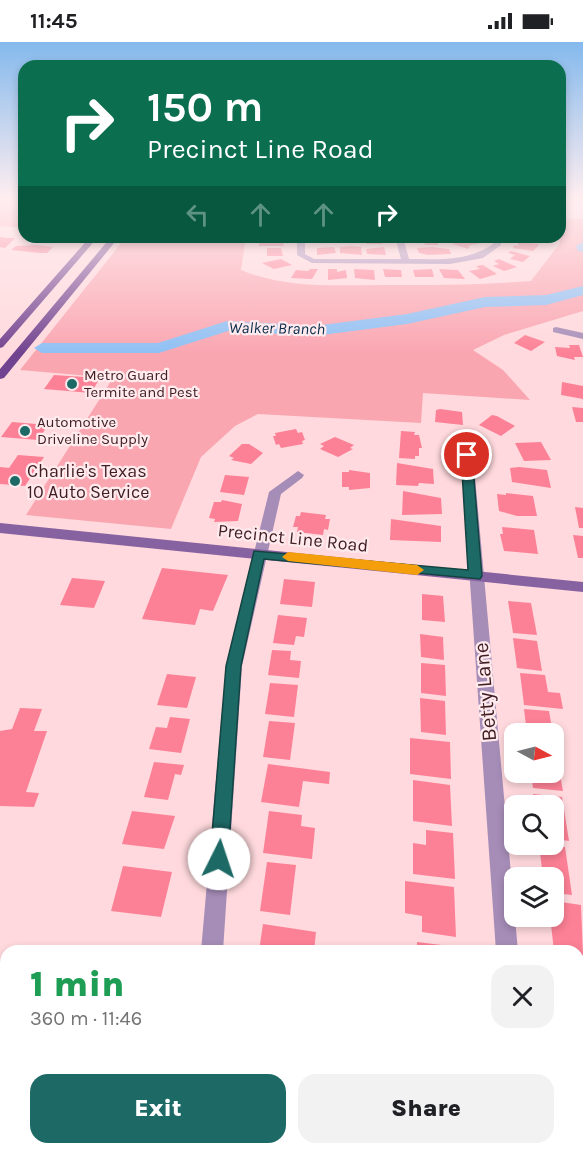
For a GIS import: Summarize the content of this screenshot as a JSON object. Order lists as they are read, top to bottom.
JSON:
{
  "streets": {
    "main road": ["Precinct Line Road"],
    "street": ["Betty Lane"]
  },
  "crossings": [
    ["Precinct Line Road", "Betty Lane"]
  ],
  "water": ["Walker Branch"],
  "places": ["Metro Guard Termite and Pest", "Automotive Driveline Supply", "Charlie's Texas 10 Auto Service"],
  "north": "right",
  "page": {
    "status": "11:45",
    "turn": ["150 m", "Precinct Line Road"],
    "heading": ["1 min", "360 m · 11:46"],
    "buttons": ["Exit", "Share"]
  }
}
